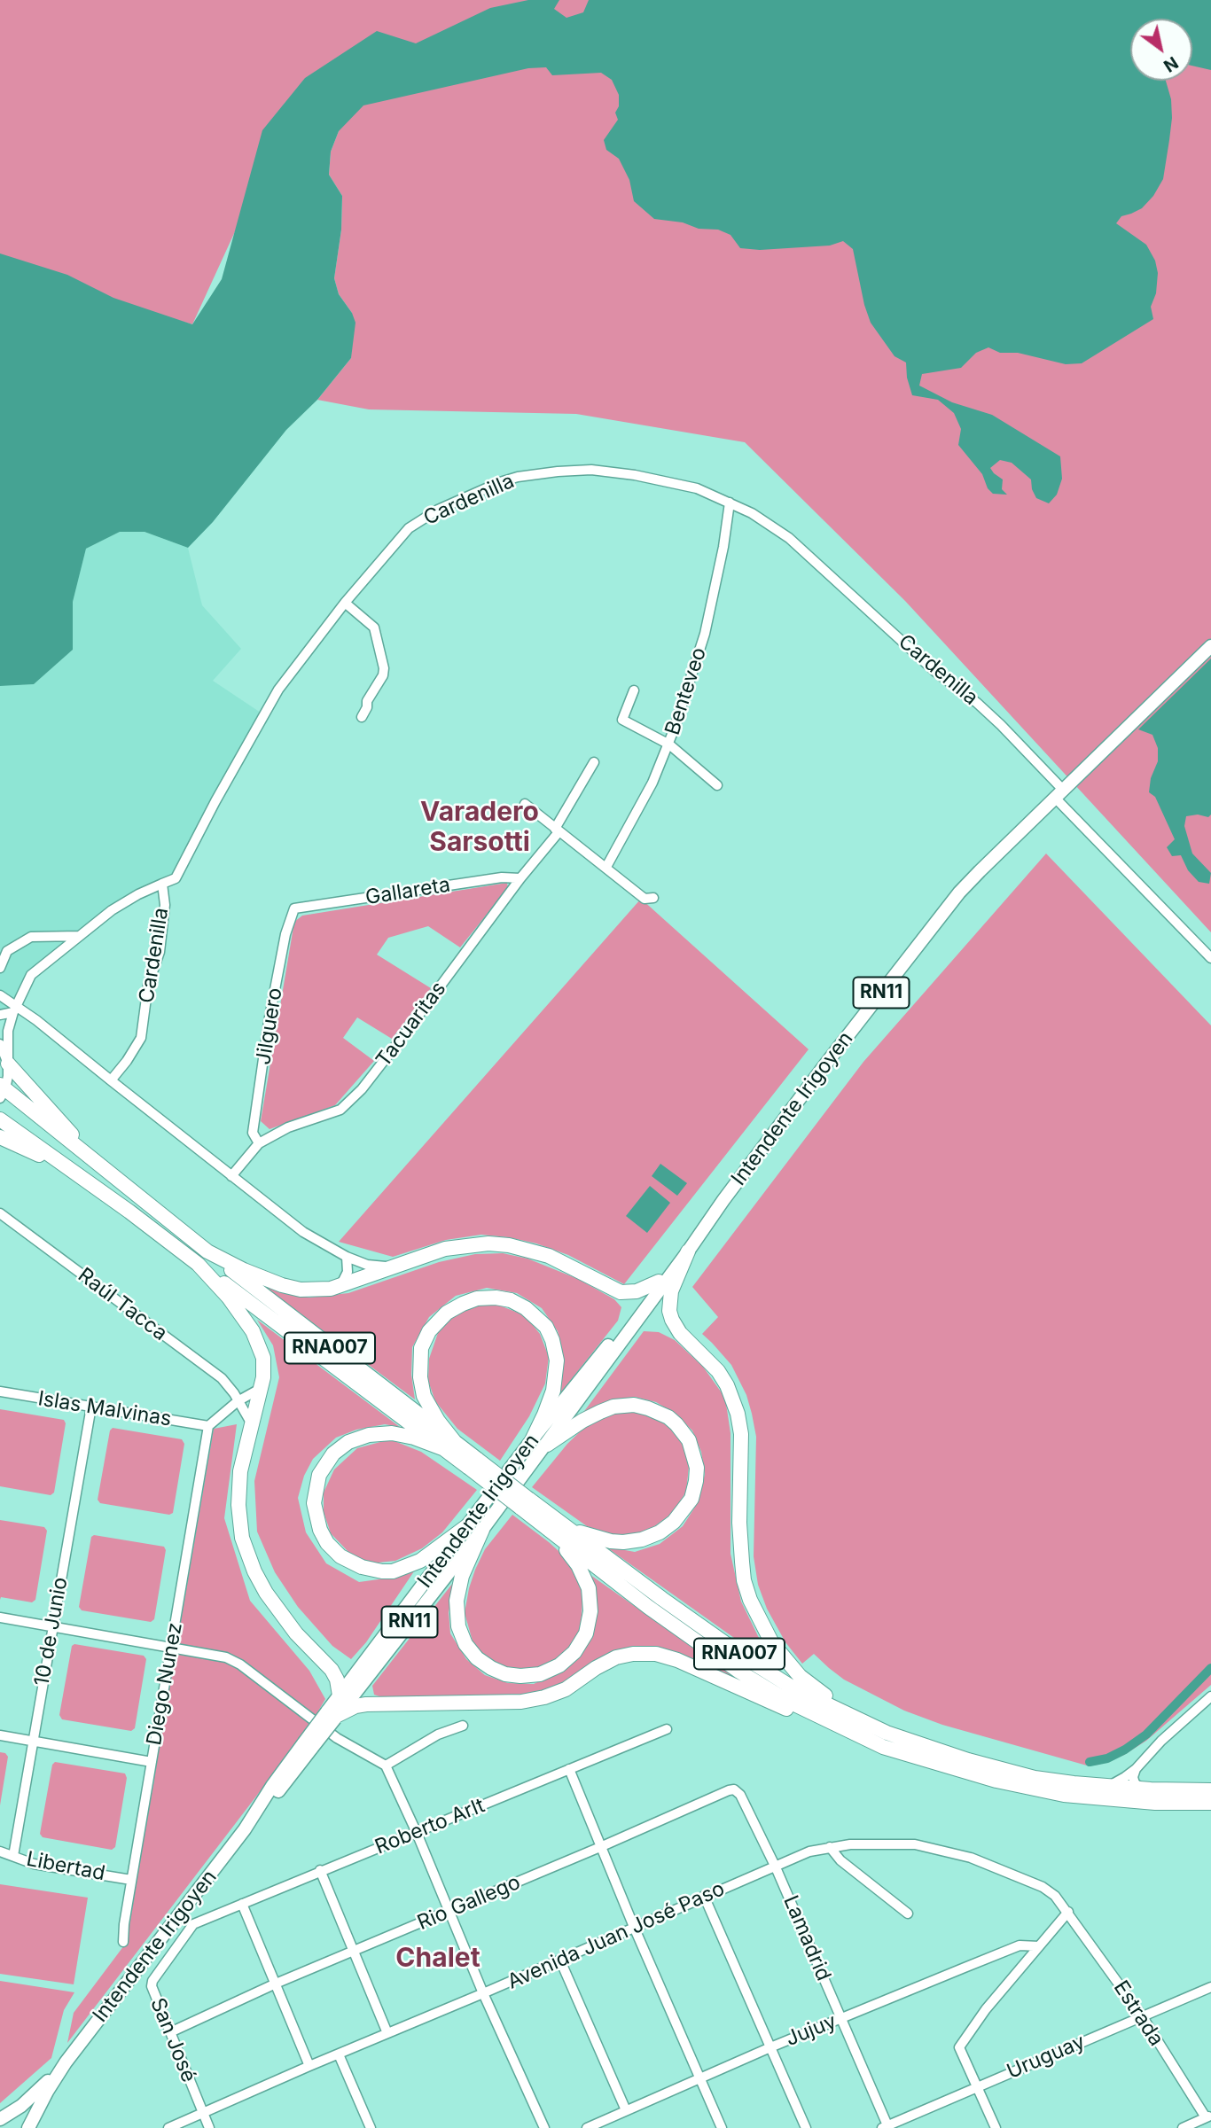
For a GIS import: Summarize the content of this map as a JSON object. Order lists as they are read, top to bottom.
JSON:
{
  "streets": {
    "highway": ["RNA007"],
    "main road": ["RN11", "Intendente Irigoyen"],
    "street": [
      "Cardenilla",
      "Benteveo",
      "Gallareta",
      "Tacuaritas",
      "Jilguero",
      "Raúl Tacca",
      "Islas Malvinas",
      "10 de Junio",
      "Diego Nunez",
      "Roberto Arlt",
      "Libertad",
      "Rio Gallego",
      "Avenida Juan José Paso",
      "Lamadrid",
      "Estrada",
      "Jujuy",
      "San José",
      "Uruguay"
    ]
  },
  "crossings": [
    ["Cardenilla", "Benteveo"],
    ["Cardenilla", "Intendente Irigoyen"],
    ["Gallareta", "Tacuaritas"],
    ["Gallareta", "Jilguero"],
    ["Tacuaritas", "Jilguero"],
    ["Islas Malvinas", "10 de Junio"],
    ["Islas Malvinas", "Diego Nunez"],
    ["10 de Junio", "Libertad"],
    ["Diego Nunez", "Libertad"],
    ["Roberto Arlt", "San José"],
    ["Rio Gallego", "Lamadrid"],
    ["Rio Gallego", "San José"],
    ["Avenida Juan José Paso", "Lamadrid"],
    ["Avenida Juan José Paso", "Estrada"],
    ["Avenida Juan José Paso", "San José"],
    ["Lamadrid", "Jujuy"],
    ["Lamadrid", "Uruguay"],
    ["Estrada", "Uruguay"]
  ],
  "districts": ["Varadero Sarsotti", "Chalet"],
  "north": "bottom right"
}
